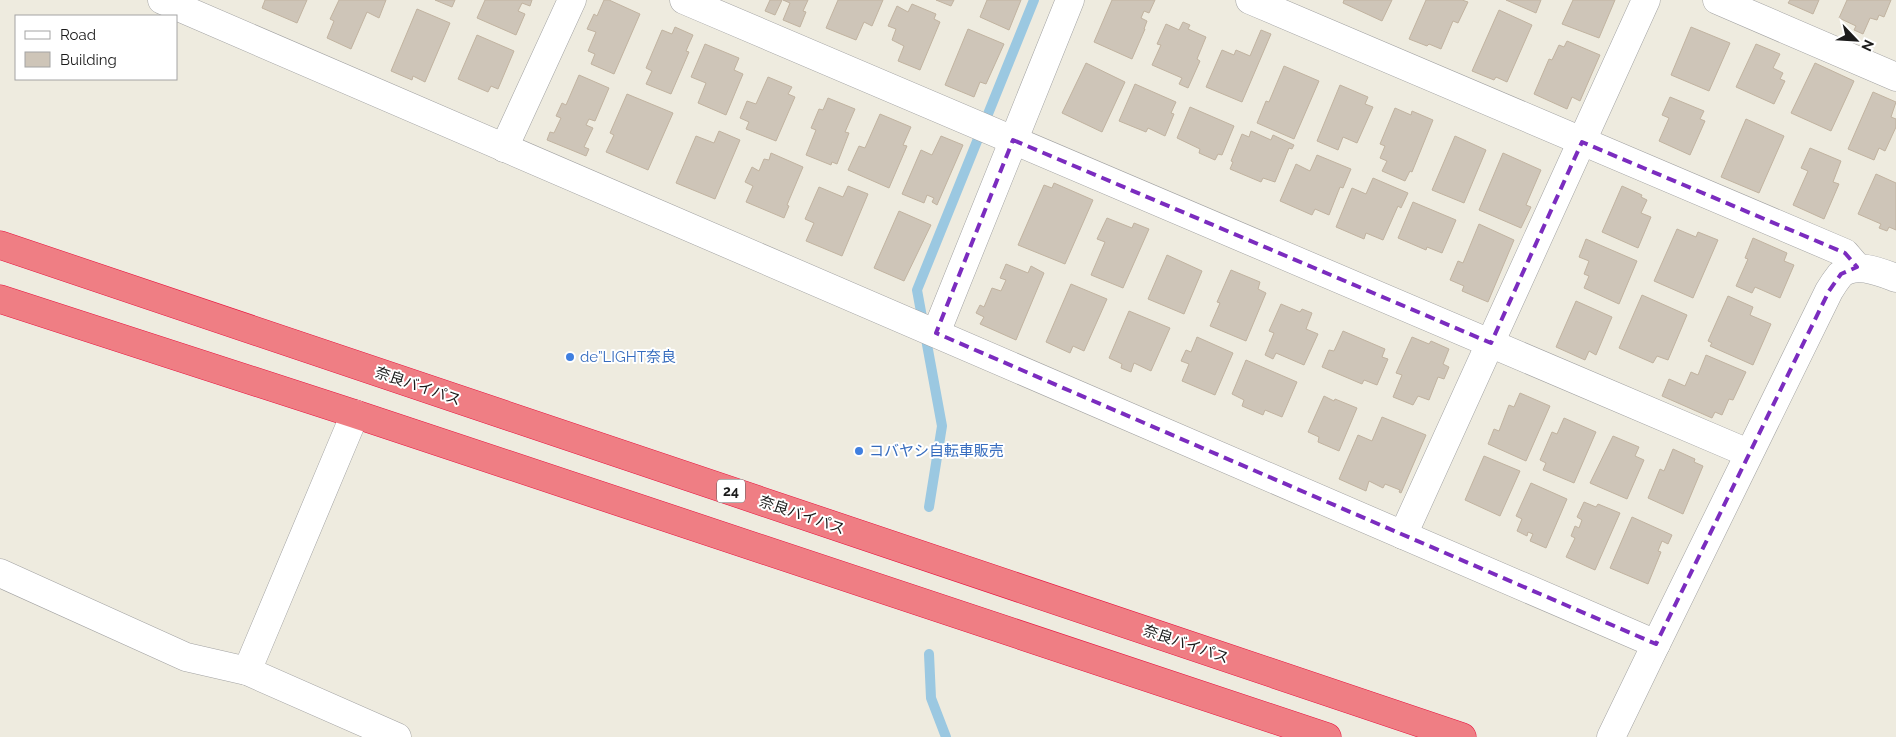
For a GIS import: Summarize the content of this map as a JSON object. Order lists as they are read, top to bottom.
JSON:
{
  "streets": {
    "highway": ["奈良バイパス", "24"]
  },
  "places": ["de”LIGHT奈良", "コバヤシ自転車販売"],
  "legend": ["Road", "Building"],
  "north": "bottom right"
}
